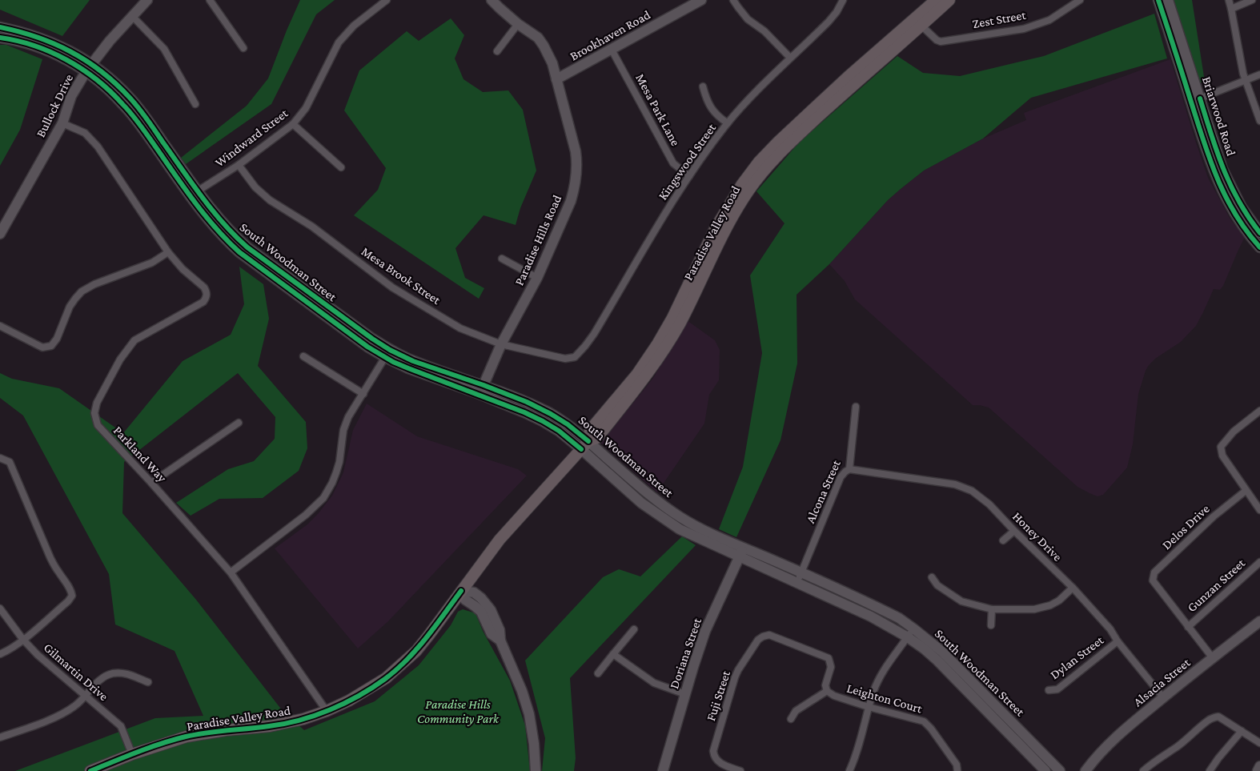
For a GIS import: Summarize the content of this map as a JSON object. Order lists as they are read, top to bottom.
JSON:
{
  "streets": {
    "main road": [
      "Brookhaven Road",
      "Bullock Drive",
      "Briarwood Road",
      "Paradise Valley Road",
      "Paradise Hills Road",
      "South Woodman Street",
      "Doriana Street",
      "Alsacia Street"
    ],
    "street": [
      "Zest Street",
      "Mesa Park Lane",
      "Windward Street",
      "Kingswood Street",
      "Mesa Brook Street",
      "Parkland Way",
      "Alcona Street",
      "Delos Drive",
      "Honey Drive",
      "Gunzan Street",
      "Dylan Street",
      "Gilmartin Drive",
      "Fuji Street",
      "Leighton Court"
    ]
  },
  "crossings": [
    ["Zest Street", "Paradise Valley Road"],
    ["Brookhaven Road", "Mesa Park Lane"],
    ["Brookhaven Road", "Paradise Hills Road"],
    ["Bullock Drive", "South Woodman Street"],
    ["Bullock Drive", "Parkland Way"],
    ["Mesa Park Lane", "Kingswood Street"],
    ["Windward Street", "South Woodman Street"],
    ["Windward Street", "Mesa Brook Street"],
    ["Kingswood Street", "Mesa Brook Street"],
    ["Paradise Valley Road", "South Woodman Street"],
    ["Paradise Valley Road", "Parkland Way"],
    ["Paradise Valley Road", "Gilmartin Drive"],
    ["Paradise Hills Road", "South Woodman Street"],
    ["Paradise Hills Road", "Mesa Brook Street"],
    ["South Woodman Street", "Alcona Street"],
    ["South Woodman Street", "Doriana Street"],
    ["Alcona Street", "Honey Drive"],
    ["Delos Drive", "Gunzan Street"],
    ["Honey Drive", "Dylan Street"],
    ["Honey Drive", "Alsacia Street"],
    ["Fuji Street", "Leighton Court"]
  ],
  "parks": ["Paradise Hills Community Park"]
}
